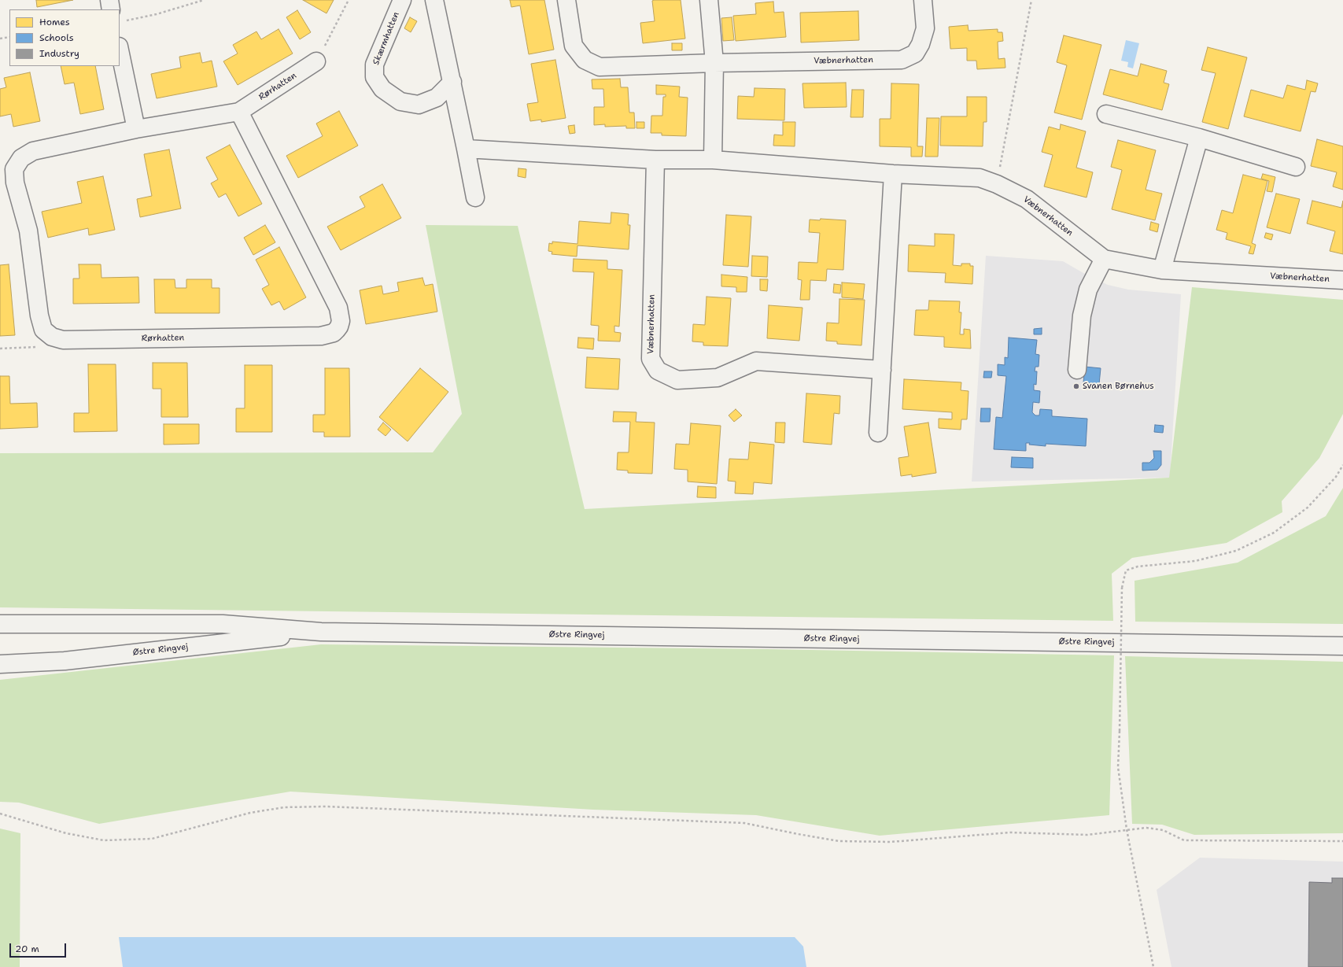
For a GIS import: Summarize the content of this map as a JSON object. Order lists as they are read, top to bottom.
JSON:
{
  "streets": {
    "street": [
      "Skærmhatten",
      "Væbnerhatten",
      "Rørhatten",
      "Østre Ringvej"
    ]
  },
  "places": ["Svanen Børnehus"],
  "legend": ["Homes", "Schools", "Industry"],
  "scale_bar": "20 m"
}
